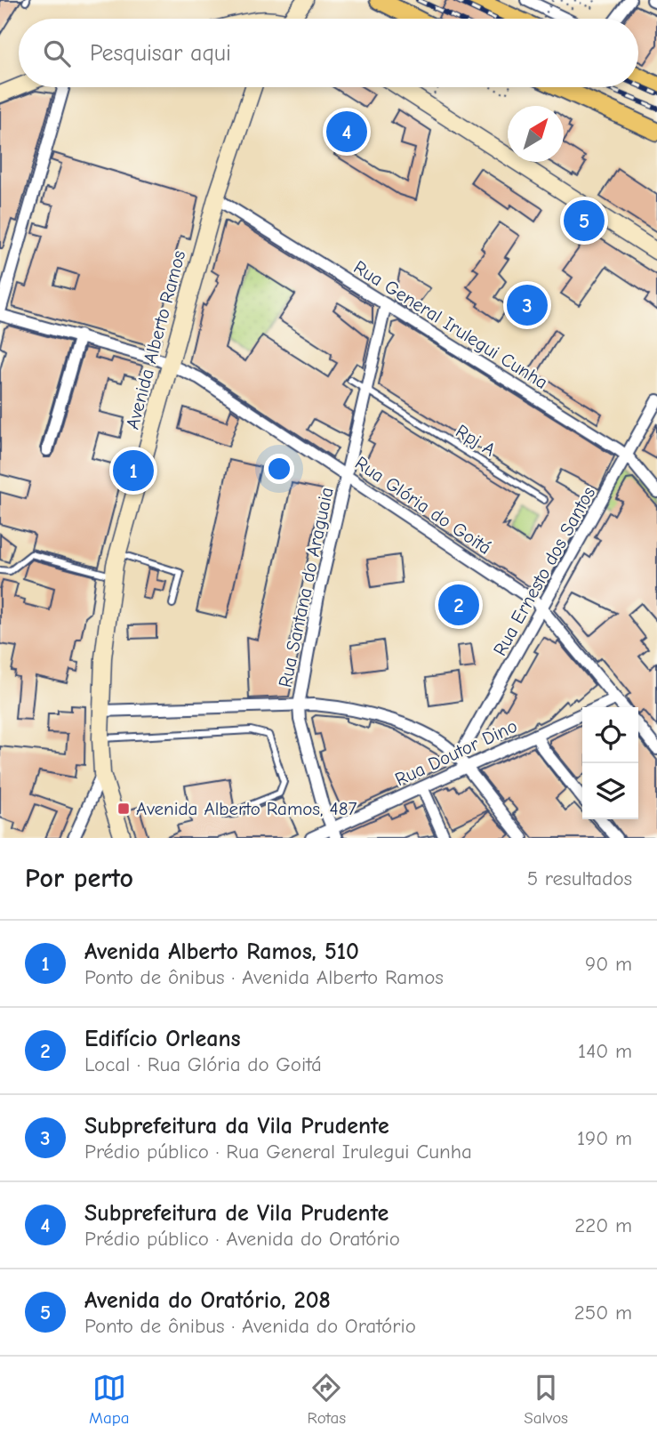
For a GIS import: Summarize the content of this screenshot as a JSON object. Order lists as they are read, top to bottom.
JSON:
{
  "streets": {
    "main road": ["Avenida Alberto Ramos"],
    "street": [
      "Rua General Irulegui Cunha",
      "Rua Glória do Goitá",
      "Rua Ernesto dos Santos",
      "Rua Santana do Araguaia",
      "Rua Doutor Dino"
    ],
    "lane": ["Rpj A"]
  },
  "crossings": [
    ["Rua General Irulegui Cunha", "Avenida Alberto Ramos"],
    ["Rua General Irulegui Cunha", "Rua Ernesto dos Santos"],
    ["Rua General Irulegui Cunha", "Rua Santana do Araguaia"],
    ["Avenida Alberto Ramos", "Rua Glória do Goitá"],
    ["Rpj A", "Rua Santana do Araguaia"],
    ["Rua Glória do Goitá", "Rua Ernesto dos Santos"],
    ["Rua Glória do Goitá", "Rua Santana do Araguaia"],
    ["Rua Glória do Goitá", "Rua Doutor Dino"],
    ["Rua Ernesto dos Santos", "Rua Doutor Dino"],
    ["Rua Santana do Araguaia", "Rua Doutor Dino"]
  ],
  "places": {
    "transit": ["Avenida Alberto Ramos, 487"]
  },
  "north": "top right",
  "page": {
    "search": "Pesquisar aqui",
    "pins": [
      "4",
      "5",
      "3",
      "1",
      "2"
    ],
    "heading": ["Por perto", "5 resultados"],
    "list": [
      {
        "mark": "1",
        "name": "Avenida Alberto Ramos, 510",
        "note": "Ponto de ônibus · Avenida Alberto Ramos",
        "value": "90 m"
      },
      {
        "mark": "2",
        "name": "Edifício Orleans",
        "note": "Local · Rua Glória do Goitá",
        "value": "140 m"
      },
      {
        "mark": "3",
        "name": "Subprefeitura da Vila Prudente",
        "note": "Prédio público · Rua General Irulegui Cunha",
        "value": "190 m"
      },
      {
        "mark": "4",
        "name": "Subprefeitura de Vila Prudente",
        "note": "Prédio público · Avenida do Oratório",
        "value": "220 m"
      },
      {
        "mark": "5",
        "name": "Avenida do Oratório, 208",
        "note": "Ponto de ônibus · Avenida do Oratório",
        "value": "250 m"
      }
    ],
    "nav": ["Mapa", "Rotas", "Salvos"]
  }
}
